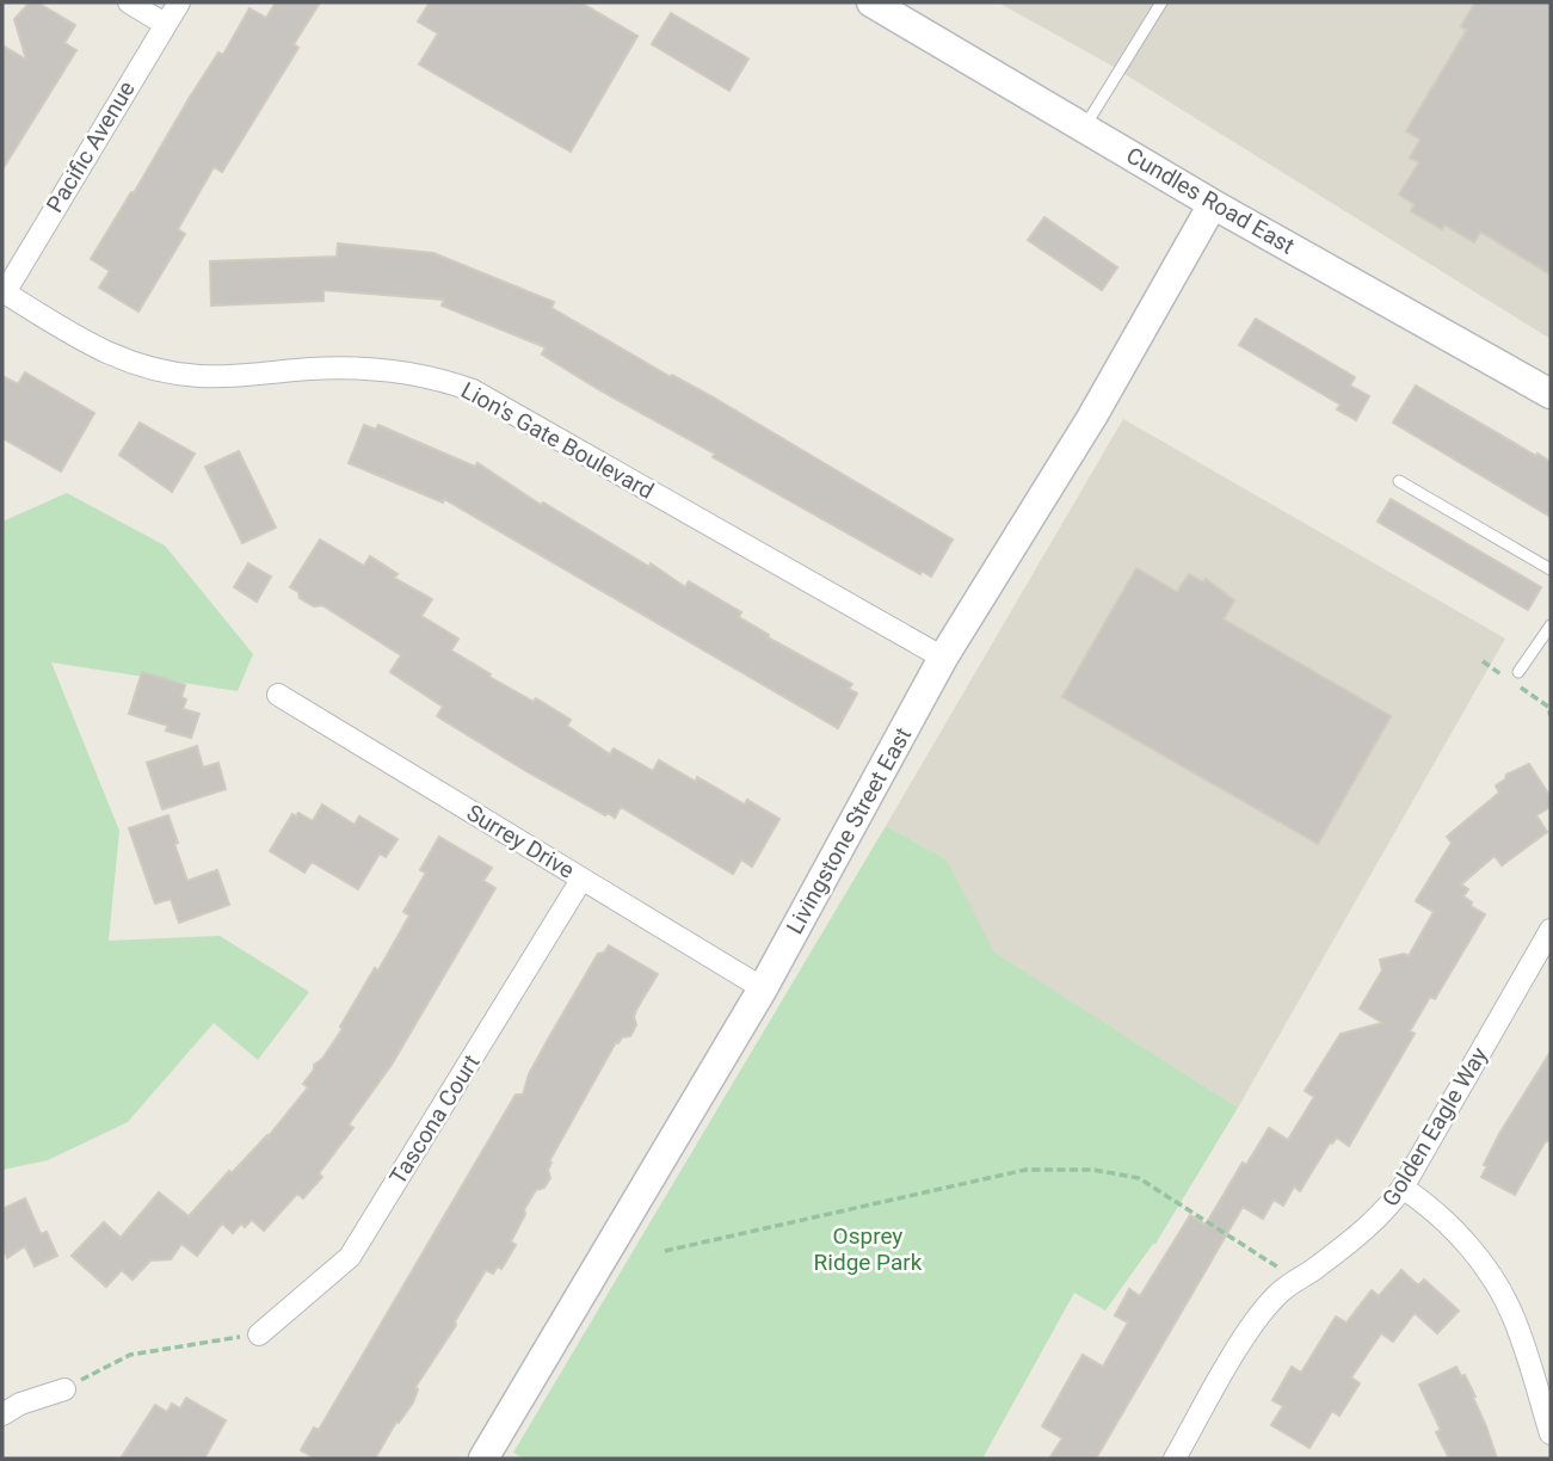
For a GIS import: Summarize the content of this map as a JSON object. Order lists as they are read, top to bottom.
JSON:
{
  "streets": {
    "street": [
      "Pacific Avenue",
      "Cundles Road East",
      "Lion's Gate Boulevard",
      "Livingstone Street East",
      "Surrey Drive",
      "Tascona Court",
      "Golden Eagle Way"
    ]
  },
  "crossings": [
    ["Pacific Avenue", "Lion's Gate Boulevard"],
    ["Cundles Road East", "Livingstone Street East"],
    ["Lion's Gate Boulevard", "Livingstone Street East"],
    ["Livingstone Street East", "Surrey Drive"],
    ["Surrey Drive", "Tascona Court"]
  ],
  "parks": ["Osprey Ridge Park"]
}
